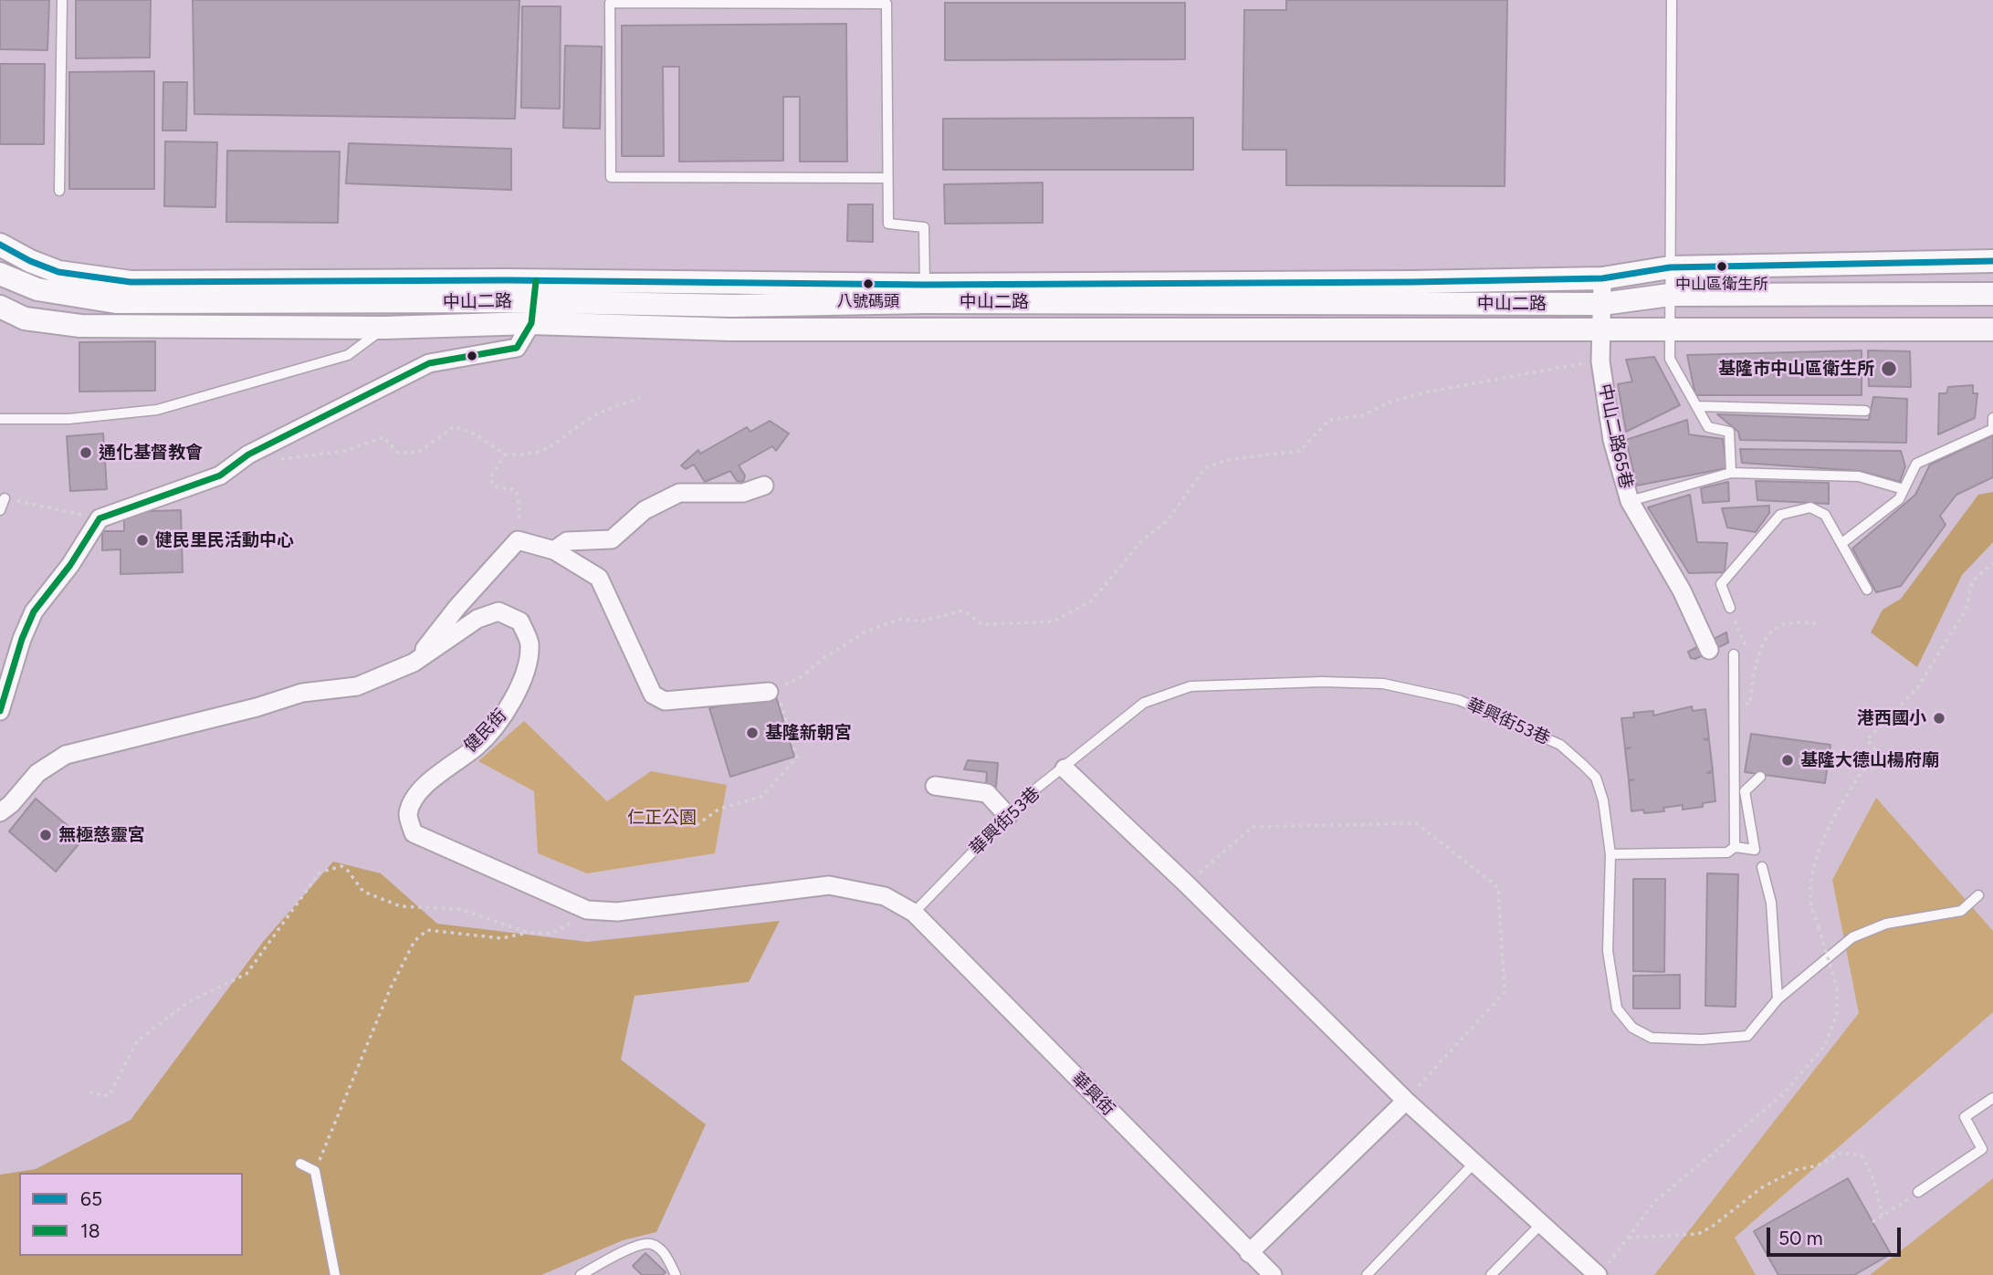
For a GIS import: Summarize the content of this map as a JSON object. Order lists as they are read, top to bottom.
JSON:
{
  "streets": {
    "street": [
      "中山二路",
      "中山二路65巷",
      "健民街",
      "華興街"
    ],
    "lane": ["華興街53巷"]
  },
  "crossings": [
    ["中山二路", "中山二路65巷"],
    ["華興街53巷", "健民街"],
    ["華興街53巷", "華興街"],
    ["健民街", "華興街"]
  ],
  "parks": ["仁正公園"],
  "places": [
    "中山區衛生所",
    "八號碼頭",
    "基隆市中山區衛生所",
    "通化基督教會",
    "健民里民活動中心",
    "港西國小",
    "基隆新朝宮",
    "基隆大德山楊府廟",
    "無極慈靈宮"
  ],
  "lines": ["transit line 65", "transit line 18"],
  "legend": ["65", "18"],
  "scale_bar": "50 m"
}
